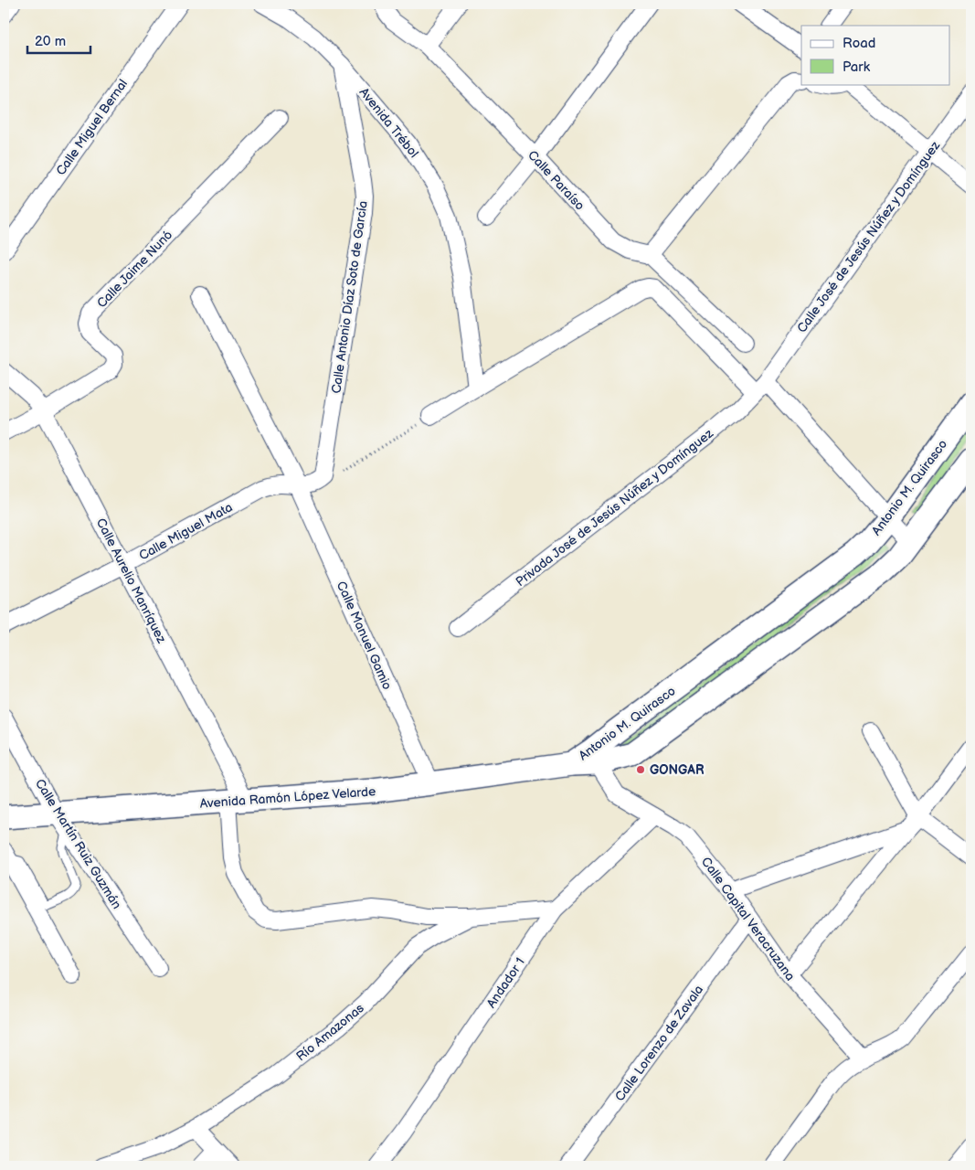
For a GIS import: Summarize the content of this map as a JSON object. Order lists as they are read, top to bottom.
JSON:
{
  "streets": {
    "main road": ["Antonio M. Quirasco", "Avenida Ramón López Velarde"],
    "street": [
      "Avenida Trébol",
      "Calle Miguel Bernal",
      "Calle Paraíso",
      "Calle José de Jesús Núñez y Domínguez",
      "Calle Jaime Nunó",
      "Calle Antonio Díaz Soto de García",
      "Privada José de Jesús Núñez y Domínguez",
      "Calle Miguel Mata",
      "Calle Aurelio Manríquez",
      "Calle Manuel Gamio",
      "Calle Martín Ruiz Guzmán",
      "Calle Capital Veracruzana",
      "Andador 1",
      "Río Amazonas",
      "Calle Lorenzo de Zavala"
    ]
  },
  "crossings": [
    ["Avenida Trébol", "Calle Antonio Díaz Soto de García"],
    ["Calle José de Jesús Núñez y Domínguez", "Privada José de Jesús Núñez y Domínguez"],
    ["Calle Jaime Nunó", "Calle Aurelio Manríquez"],
    ["Antonio M. Quirasco", "Avenida Ramón López Velarde"],
    ["Antonio M. Quirasco", "Calle Capital Veracruzana"],
    ["Calle Miguel Mata", "Calle Aurelio Manríquez"],
    ["Calle Miguel Mata", "Calle Manuel Gamio"],
    ["Calle Aurelio Manríquez", "Avenida Ramón López Velarde"],
    ["Calle Manuel Gamio", "Avenida Ramón López Velarde"],
    ["Avenida Ramón López Velarde", "Calle Martín Ruiz Guzmán"],
    ["Calle Capital Veracruzana", "Andador 1"],
    ["Calle Capital Veracruzana", "Calle Lorenzo de Zavala"],
    ["Andador 1", "Río Amazonas"]
  ],
  "places": ["GONGAR"],
  "legend": ["Road", "Park"],
  "scale_bar": "20 m"
}
